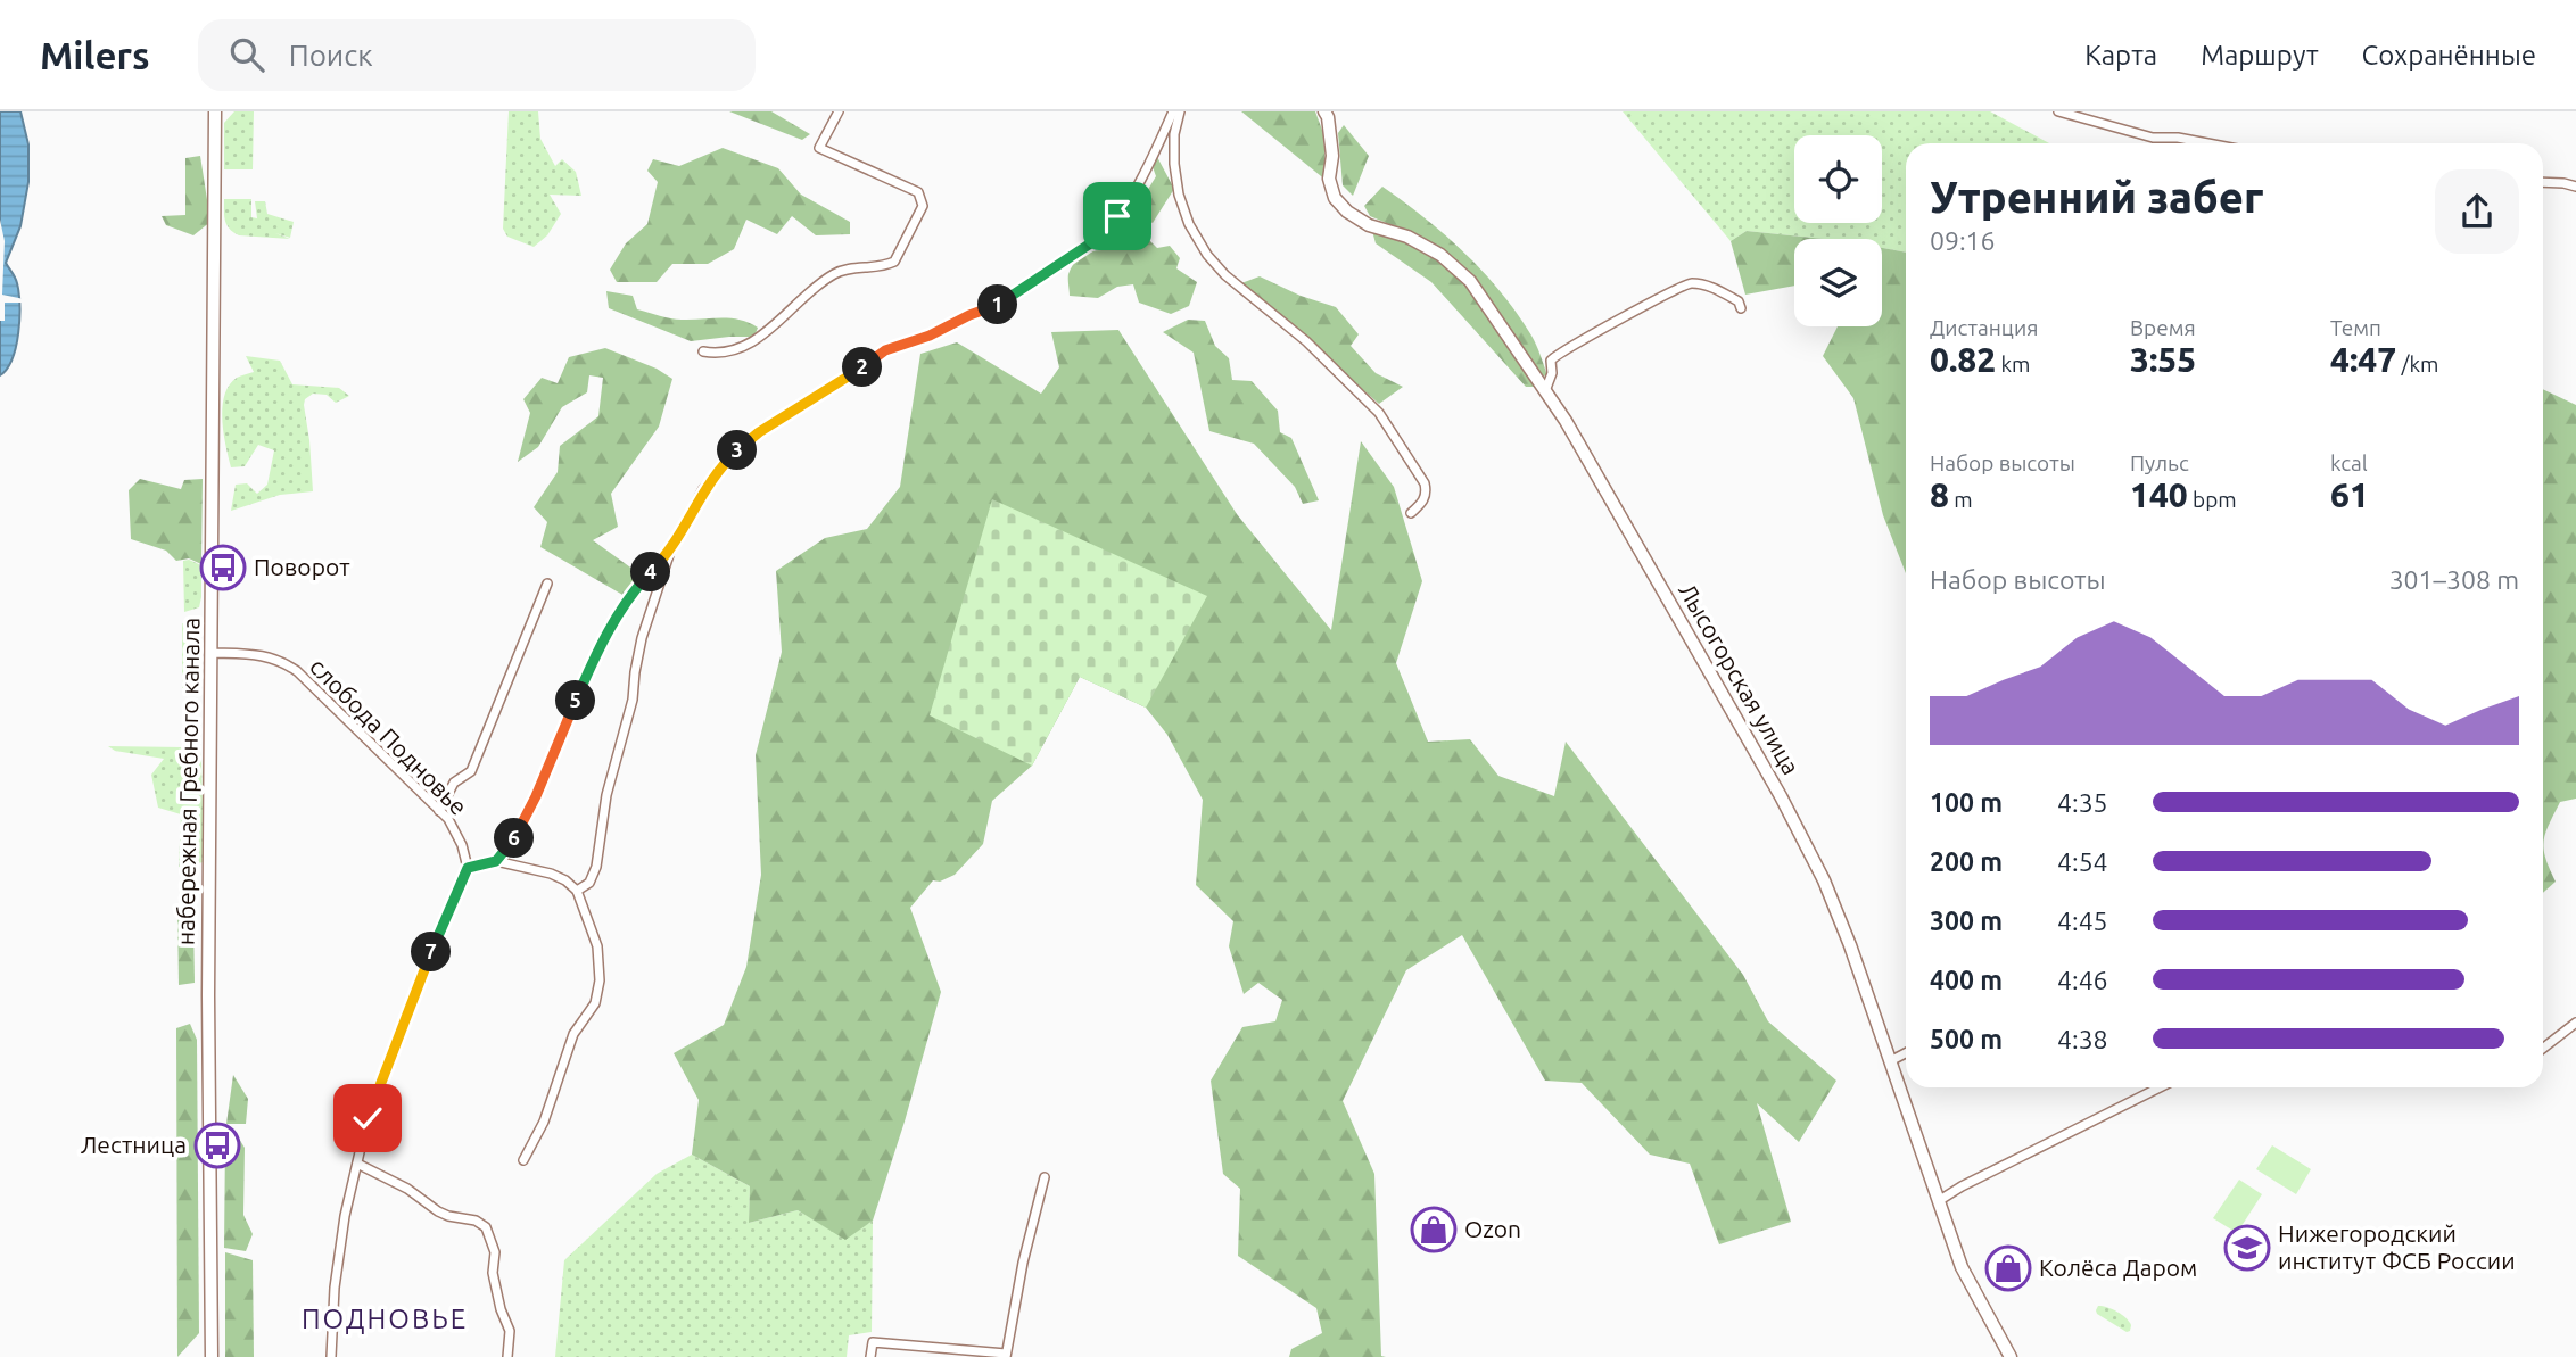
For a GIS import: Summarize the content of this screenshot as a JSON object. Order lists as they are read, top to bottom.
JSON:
{
  "streets": {
    "street": ["Лысогорская улица", "слобода Подновье", "набережная Гребного канала"]
  },
  "crossings": [
    ["слобода Подновье", "набережная Гребного канала"]
  ],
  "districts": ["ПОДНОВЬЕ"],
  "places": {
    "bus stop": ["Поворот", "Лестница"],
    "shop": ["Ozon", "Колёса Даром"],
    "school or university": ["Нижегородский институт ФСБ России"]
  },
  "page": {
    "header": "Milers",
    "search": "Поиск",
    "nav": ["Карта", "Маршрут", "Сохранённые"],
    "heading": ["Утренний забег", "09:16"],
    "stats": [
      ["Дистанция", "0.82 km"],
      ["Время", "3:55"],
      ["Темп", "4:47 /km"],
      ["Набор высоты", "8 m"],
      ["Пульс", "140 bpm"],
      ["kcal", "61"]
    ],
    "pins": [
      "1",
      "2",
      "3",
      "4",
      "5",
      "6",
      "7"
    ],
    "chart": ["Набор высоты", "301–308 m"],
    "list": [
      {
        "name": "100 m",
        "note": "4:35"
      },
      {
        "name": "200 m",
        "note": "4:54"
      },
      {
        "name": "300 m",
        "note": "4:45"
      },
      {
        "name": "400 m",
        "note": "4:46"
      },
      {
        "name": "500 m",
        "note": "4:38"
      }
    ]
  }
}
